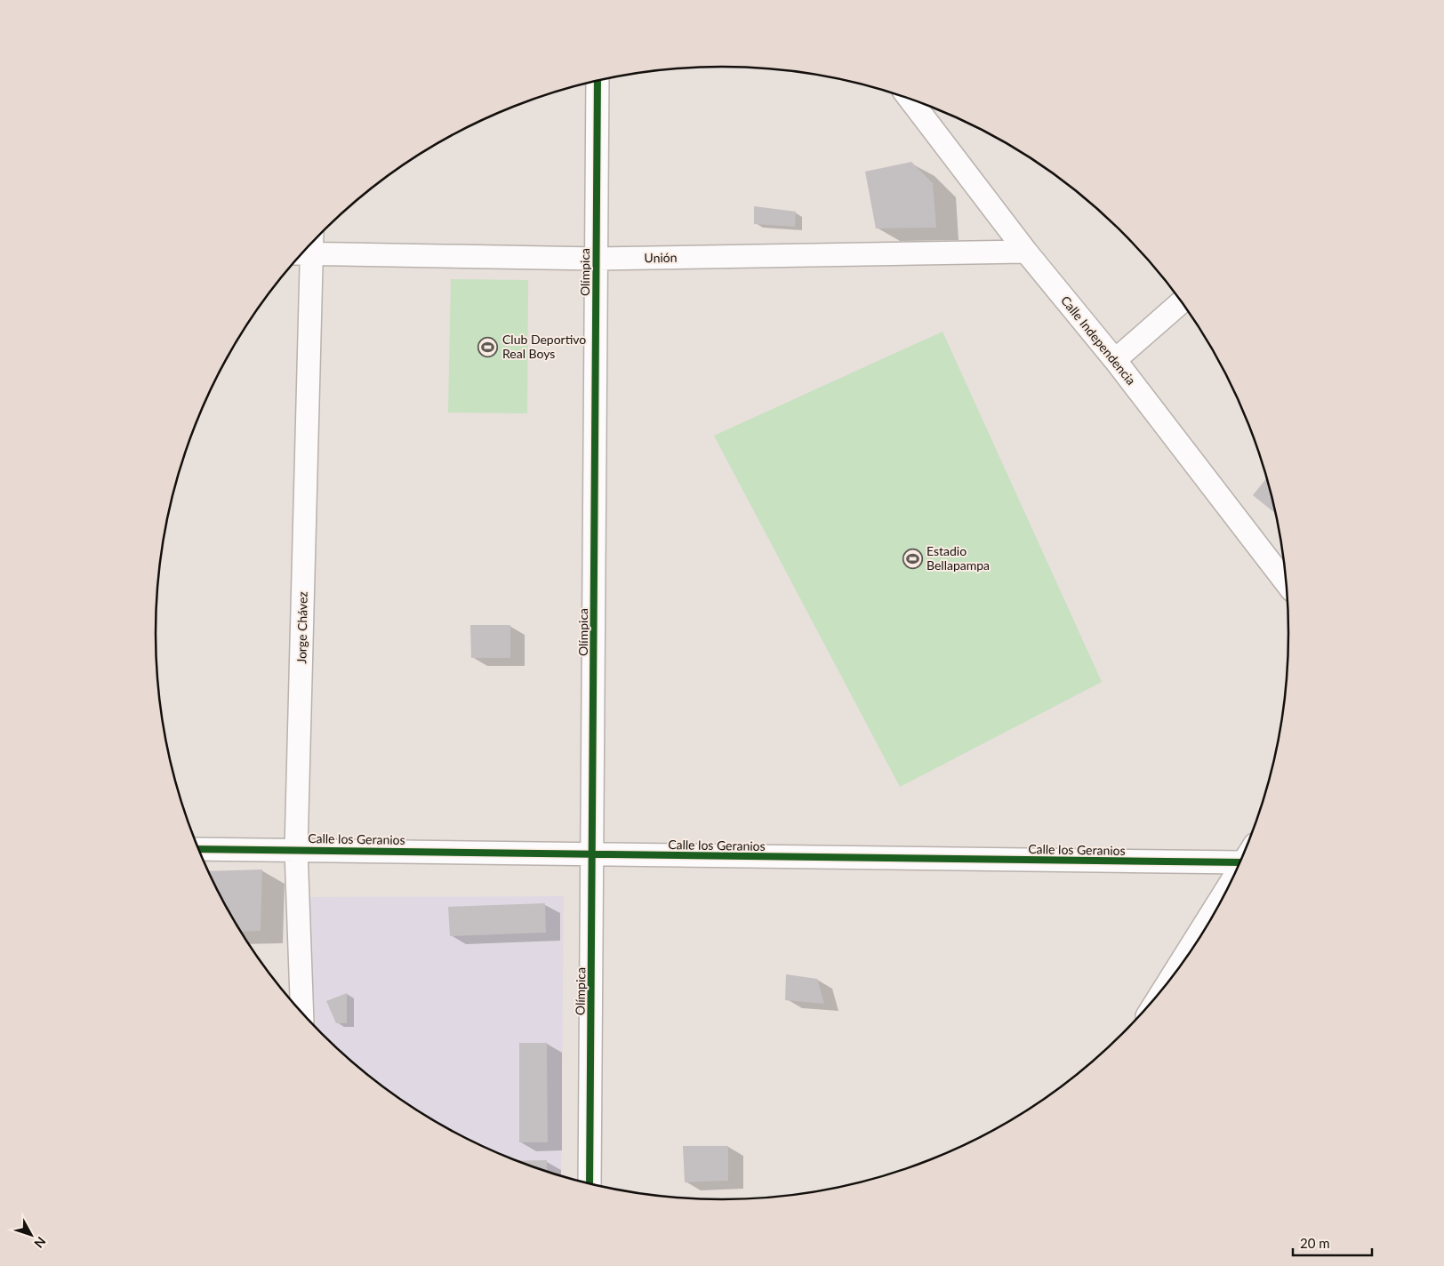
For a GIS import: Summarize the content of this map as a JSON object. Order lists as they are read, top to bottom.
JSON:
{
  "streets": {
    "street": [
      "Unión",
      "Olímpica",
      "Calle Independencia",
      "Jorge Chávez",
      "Calle los Geranios"
    ]
  },
  "crossings": [
    ["Unión", "Olímpica"],
    ["Unión", "Calle Independencia"],
    ["Olímpica", "Calle los Geranios"],
    ["Jorge Chávez", "Calle los Geranios"]
  ],
  "places": {
    "sports": ["Club Deportivo Real Boys", "Estadio Bellapampa"]
  },
  "scale_bar": "20 m",
  "north": "bottom right"
}
